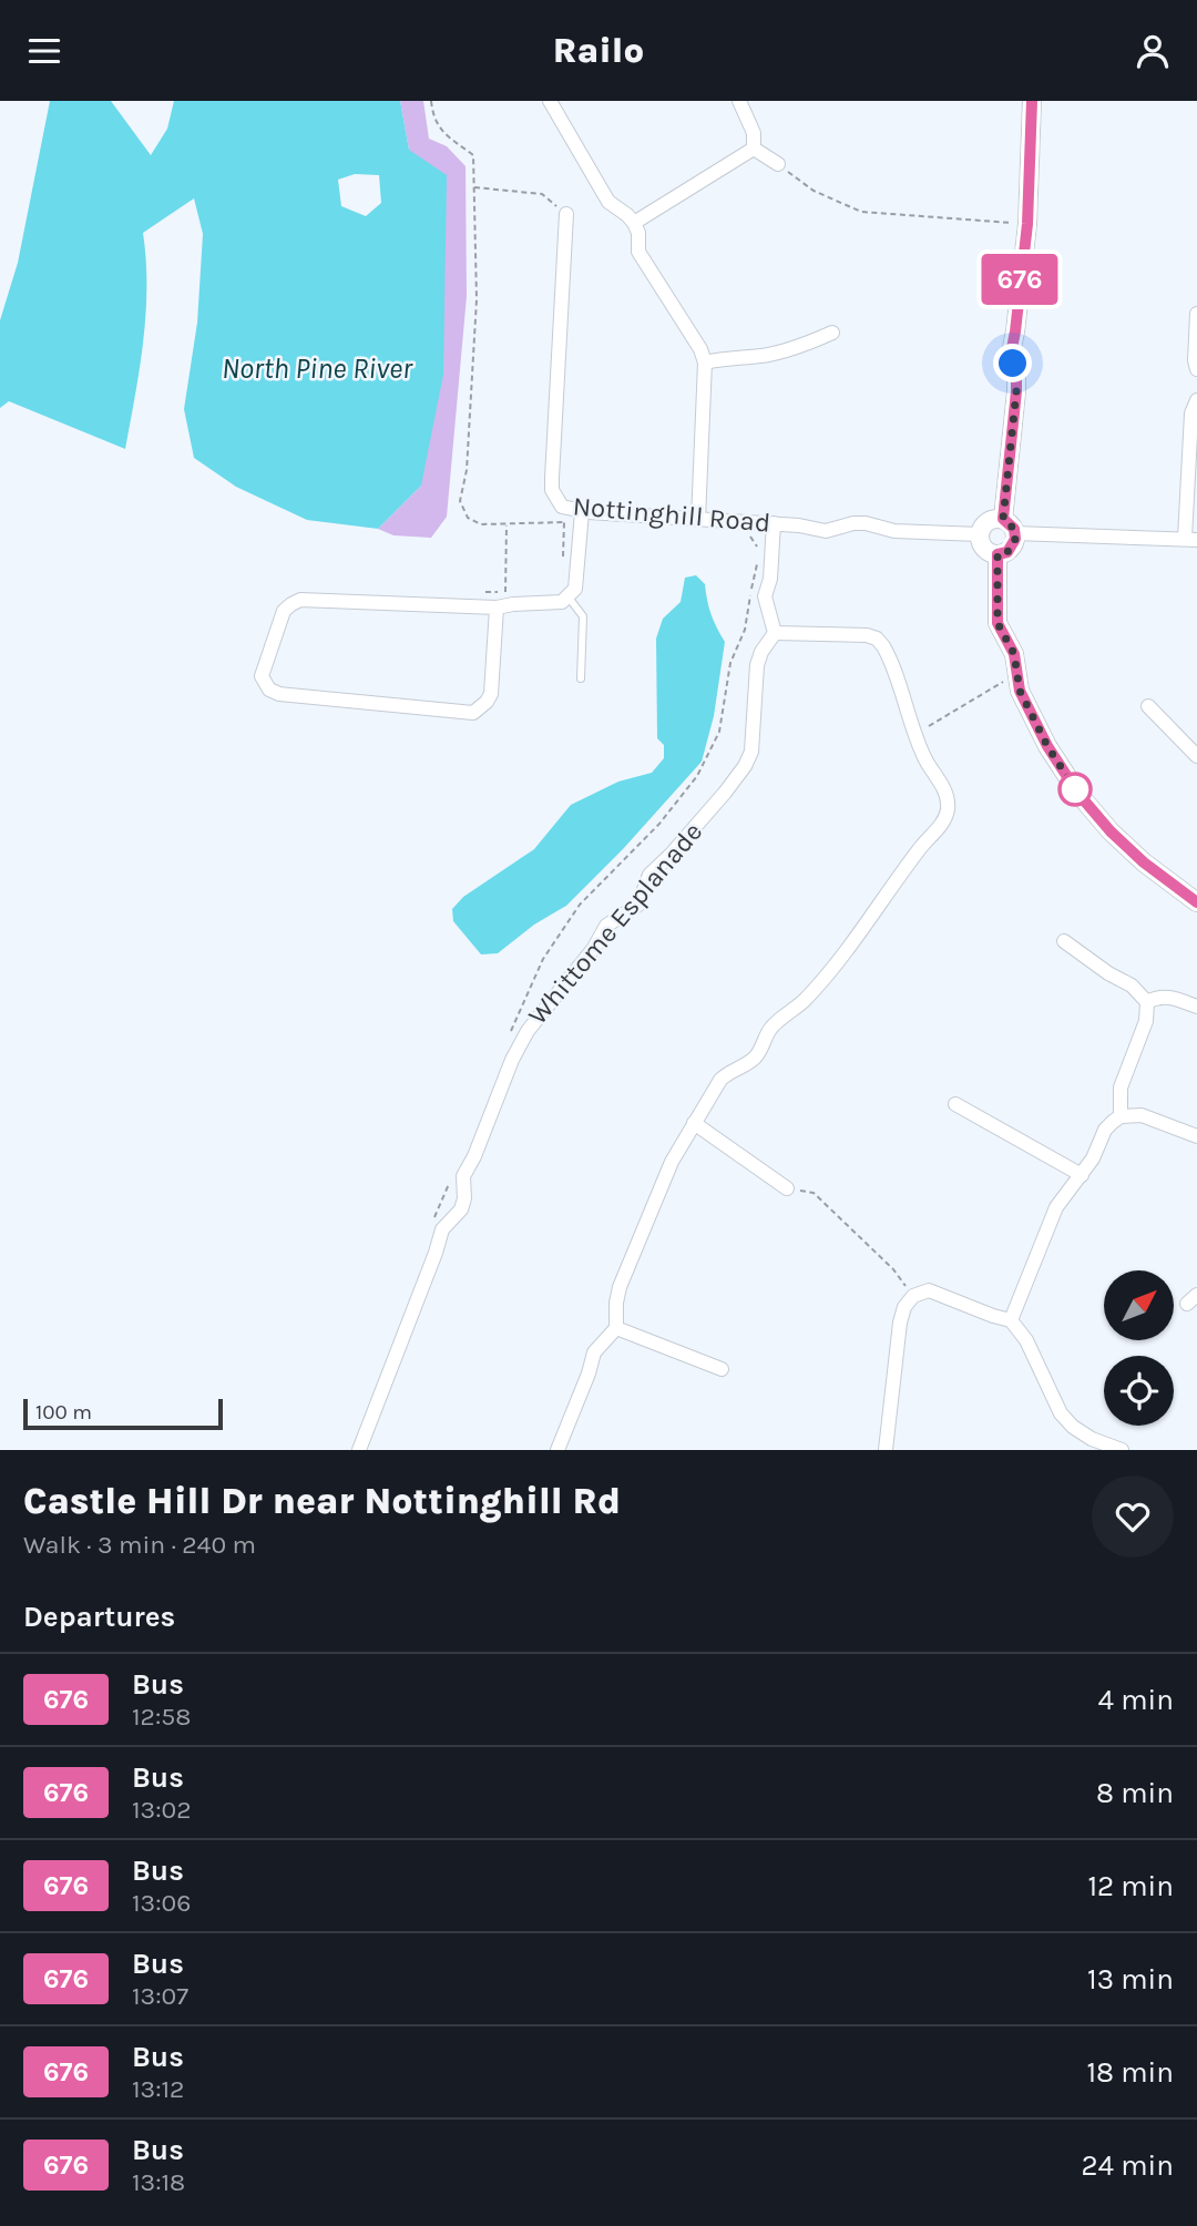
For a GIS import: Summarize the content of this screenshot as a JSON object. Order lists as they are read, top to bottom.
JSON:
{
  "streets": {
    "street": ["Nottinghill Road", "Whittome Esplanade"]
  },
  "water": ["North Pine River"],
  "lines": ["bus line 676"],
  "scale_bar": "100 m",
  "north": "top right",
  "page": {
    "header": "Railo",
    "on_map": "676",
    "scale": "100 m",
    "heading": [
      ["Castle Hill Dr near Nottinghill Rd", "Walk · 3 min · 240 m"],
      "Departures"
    ],
    "list": [
      {
        "mark": "676",
        "name": "Bus",
        "note": "12:58",
        "value": "4 min"
      },
      {
        "mark": "676",
        "name": "Bus",
        "note": "13:02",
        "value": "8 min"
      },
      {
        "mark": "676",
        "name": "Bus",
        "note": "13:06",
        "value": "12 min"
      },
      {
        "mark": "676",
        "name": "Bus",
        "note": "13:07",
        "value": "13 min"
      },
      {
        "mark": "676",
        "name": "Bus",
        "note": "13:12",
        "value": "18 min"
      },
      {
        "mark": "676",
        "name": "Bus",
        "note": "13:18",
        "value": "24 min"
      }
    ]
  }
}
